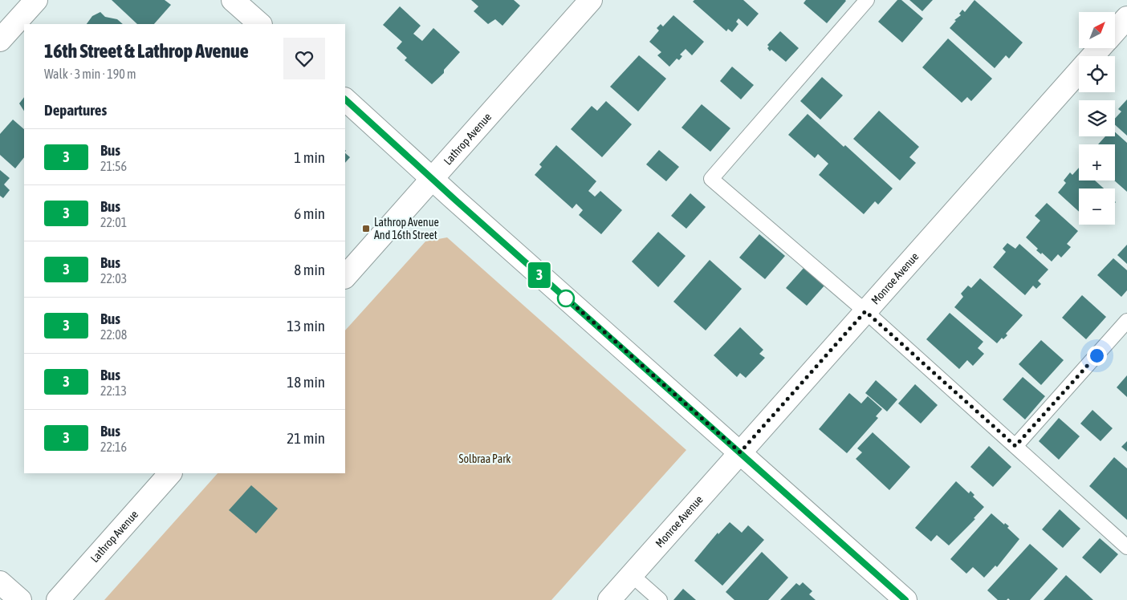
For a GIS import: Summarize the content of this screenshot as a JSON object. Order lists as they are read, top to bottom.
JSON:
{
  "streets": {
    "street": ["Lathrop Avenue", "Monroe Avenue"]
  },
  "parks": ["Solbraa Park"],
  "places": {
    "transit": ["Lathrop Avenue And 16th Street"]
  },
  "lines": ["bus line 3"],
  "north": "top right",
  "page": {
    "on_map": "3",
    "map_buttons": ["+", "−"],
    "heading": [
      ["16th Street & Lathrop Avenue", "Walk · 3 min · 190 m"],
      "Departures"
    ],
    "list": [
      {
        "mark": "3",
        "name": "Bus",
        "note": "21:56",
        "value": "1 min"
      },
      {
        "mark": "3",
        "name": "Bus",
        "note": "22:01",
        "value": "6 min"
      },
      {
        "mark": "3",
        "name": "Bus",
        "note": "22:03",
        "value": "8 min"
      },
      {
        "mark": "3",
        "name": "Bus",
        "note": "22:08",
        "value": "13 min"
      },
      {
        "mark": "3",
        "name": "Bus",
        "note": "22:13",
        "value": "18 min"
      },
      {
        "mark": "3",
        "name": "Bus",
        "note": "22:16",
        "value": "21 min"
      }
    ]
  }
}
